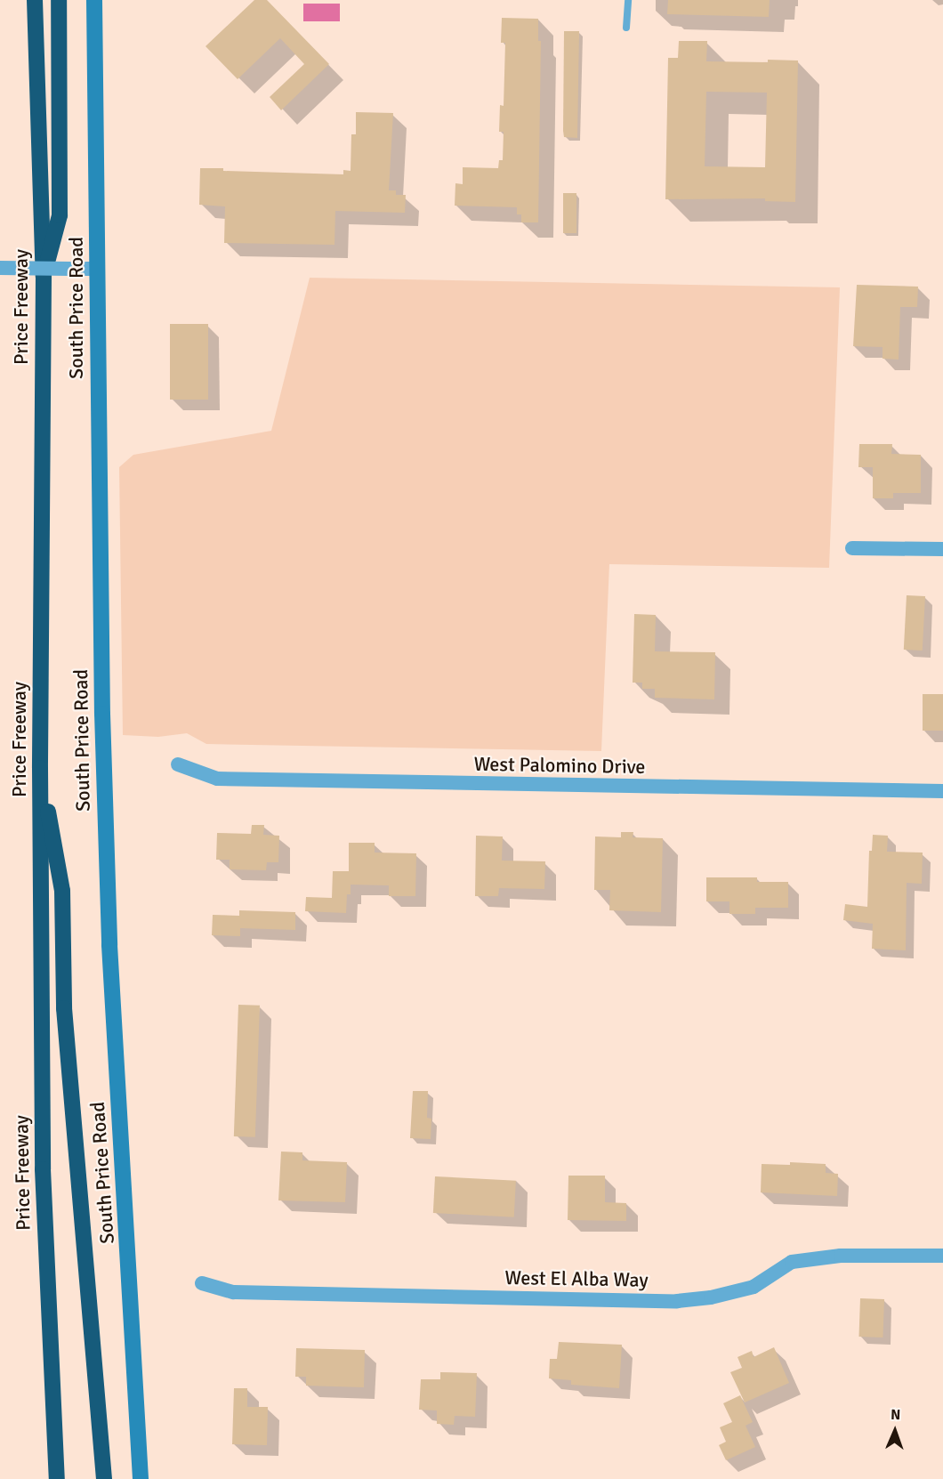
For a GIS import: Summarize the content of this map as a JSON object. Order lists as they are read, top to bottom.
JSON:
{
  "streets": {
    "highway": ["Price Freeway"],
    "main road": ["South Price Road"],
    "street": ["West Palomino Drive", "West El Alba Way"]
  },
  "north": "top"
}
